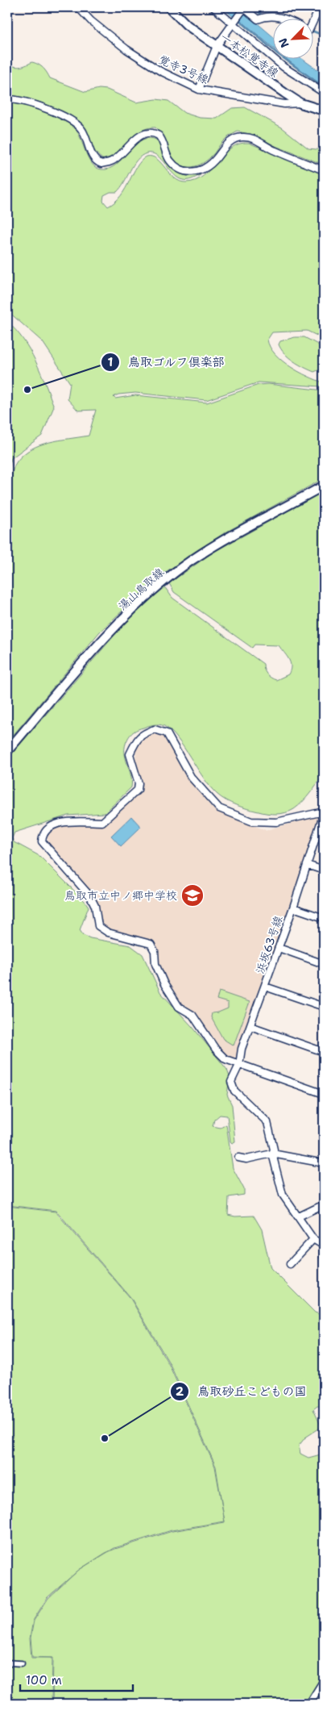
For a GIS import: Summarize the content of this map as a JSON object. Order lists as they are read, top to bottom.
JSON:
{
  "streets": {
    "main road": ["一本松覚寺線", "湯山鳥取線"],
    "street": ["覚寺3号線", "浜坂63号線"]
  },
  "crossings": [
    ["一本松覚寺線", "覚寺3号線"]
  ],
  "places": {
    "other": ["鳥取ゴルフ倶楽部", "鳥取砂丘こどもの国"],
    "school or university": ["鳥取市立中ノ郷中学校"]
  },
  "scale_bar": "100 m",
  "north": "bottom left"
}
